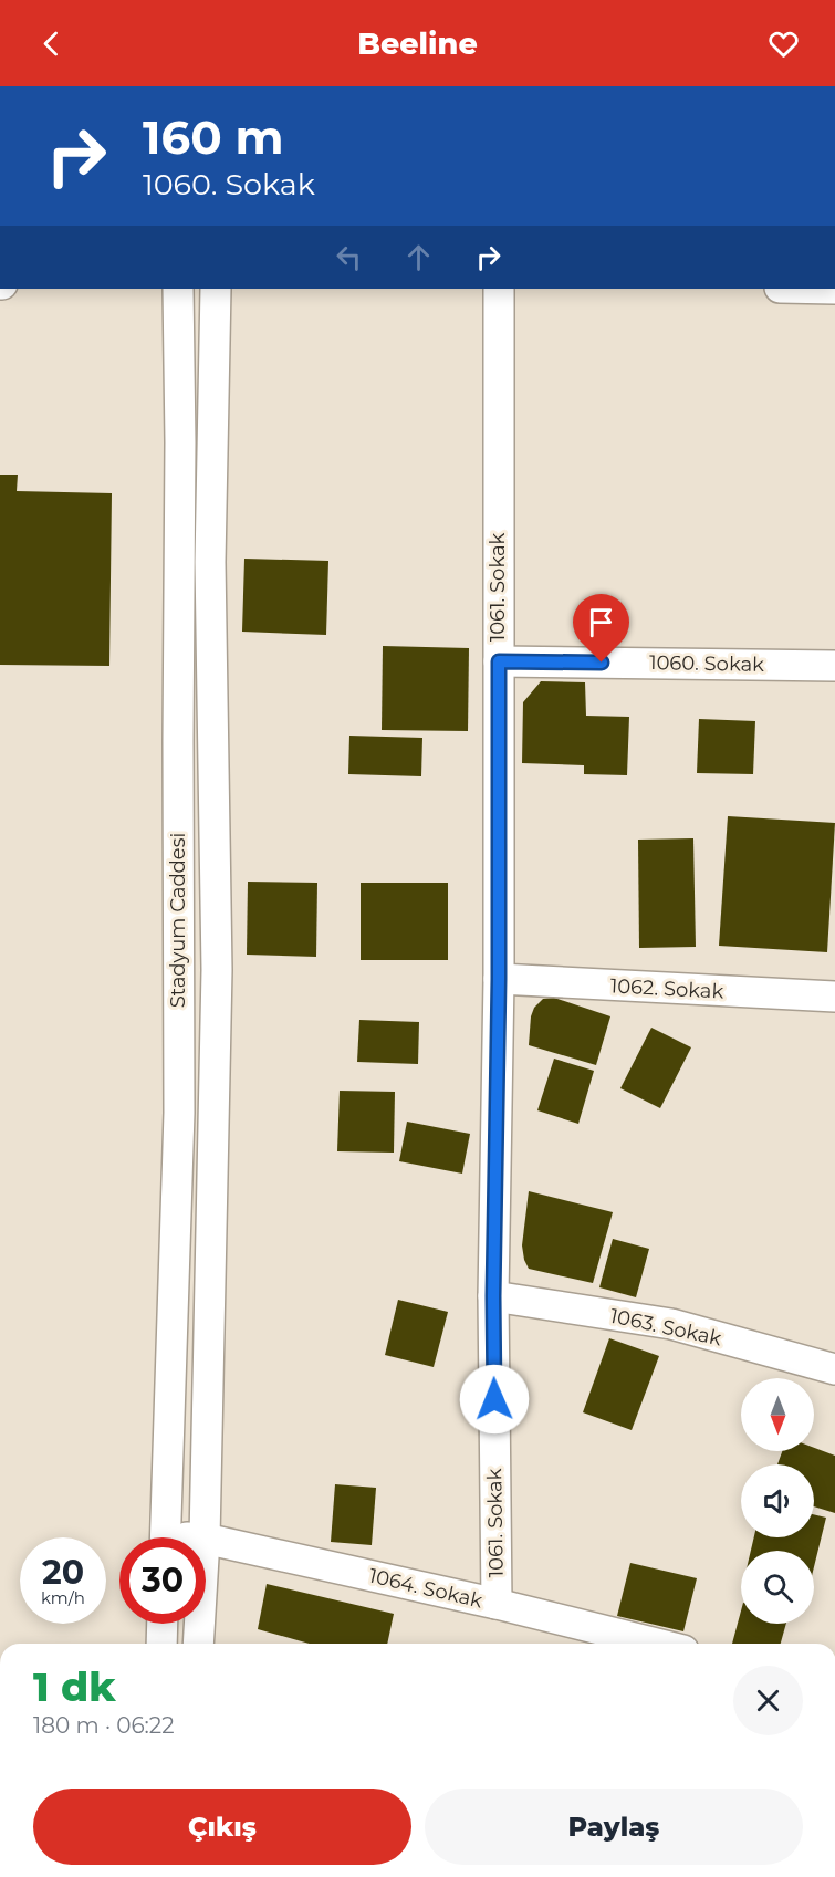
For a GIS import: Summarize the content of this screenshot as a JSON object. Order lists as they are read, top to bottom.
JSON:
{
  "streets": {
    "street": [
      "1061. Sokak",
      "1060. Sokak",
      "Stadyum Caddesi",
      "1062. Sokak",
      "1063. Sokak",
      "1064. Sokak"
    ]
  },
  "crossings": [
    ["1061. Sokak", "1060. Sokak"],
    ["1061. Sokak", "1062. Sokak"],
    ["1061. Sokak", "1063. Sokak"],
    ["1061. Sokak", "1064. Sokak"]
  ],
  "north": "bottom",
  "page": {
    "header": "Beeline",
    "turn": ["160 m", "1060. Sokak"],
    "speed": "20 km/h",
    "limit": "30",
    "heading": ["1 dk", "180 m · 06:22"],
    "buttons": ["Çıkış", "Paylaş"]
  }
}
